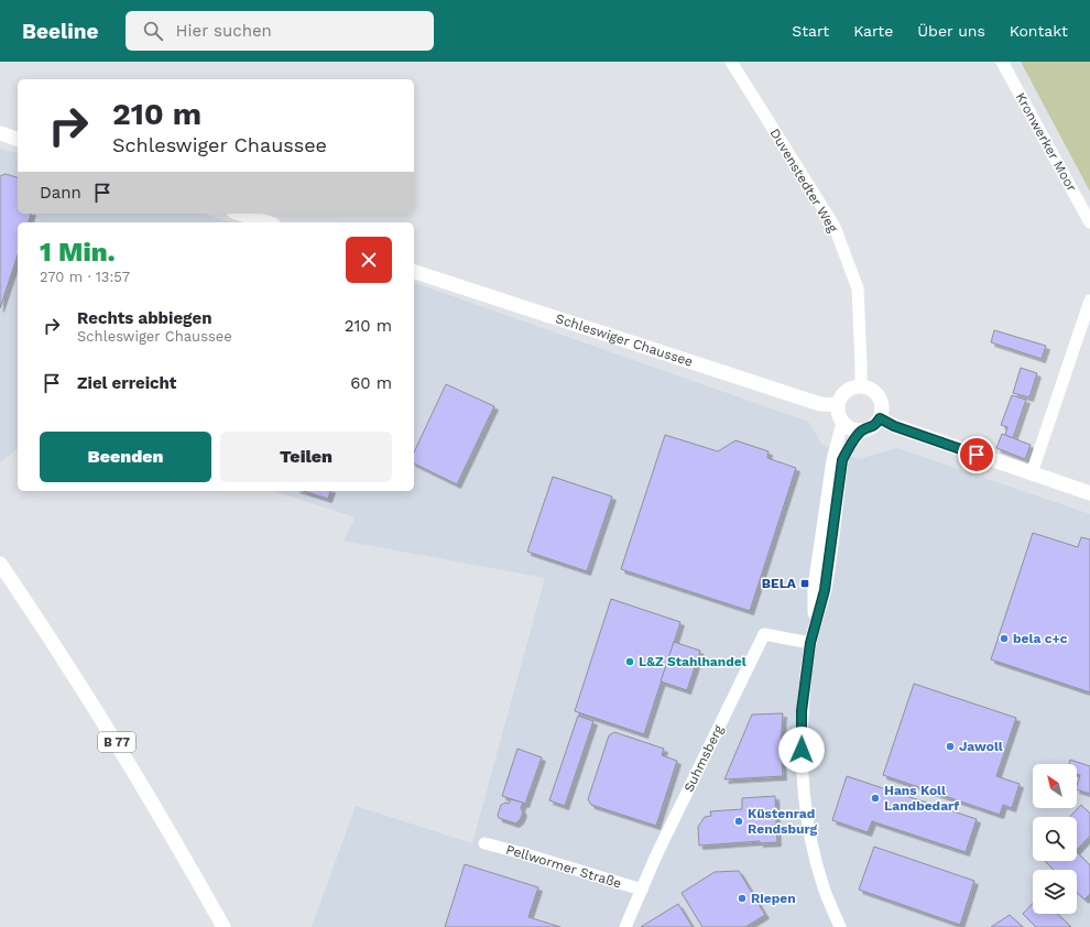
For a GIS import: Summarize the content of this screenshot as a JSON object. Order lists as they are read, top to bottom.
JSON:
{
  "streets": {
    "main road": ["Schleswiger Chaussee", "B 77"],
    "street": [
      "Kronwerker Moor",
      "Duvenstedter Weg",
      "Suhmsberg",
      "Pellwormer Straße"
    ]
  },
  "crossings": [
    ["Duvenstedter Weg", "Schleswiger Chaussee"],
    ["Suhmsberg", "Pellwormer Straße"]
  ],
  "places": {
    "transit": ["BELA"],
    "other": [
      "bela c+c",
      "L&Z Stahlhandel",
      "Jawoll",
      "Hans Koll Landbedarf",
      "Küstenrad Rendsburg",
      "Riepen"
    ]
  },
  "north": "top left",
  "page": {
    "header": "Beeline",
    "search": "Hier suchen",
    "nav": [
      "Start",
      "Karte",
      "Über uns",
      "Kontakt"
    ],
    "turn": ["210 m", "Schleswiger Chaussee"],
    "then": "Dann",
    "heading": ["1 Min.", "270 m · 13:57"],
    "list": [
      {
        "name": "Rechts abbiegen",
        "note": "Schleswiger Chaussee",
        "value": "210 m"
      },
      {
        "name": "Ziel erreicht",
        "value": "60 m"
      }
    ],
    "buttons": ["Beenden", "Teilen"]
  }
}
